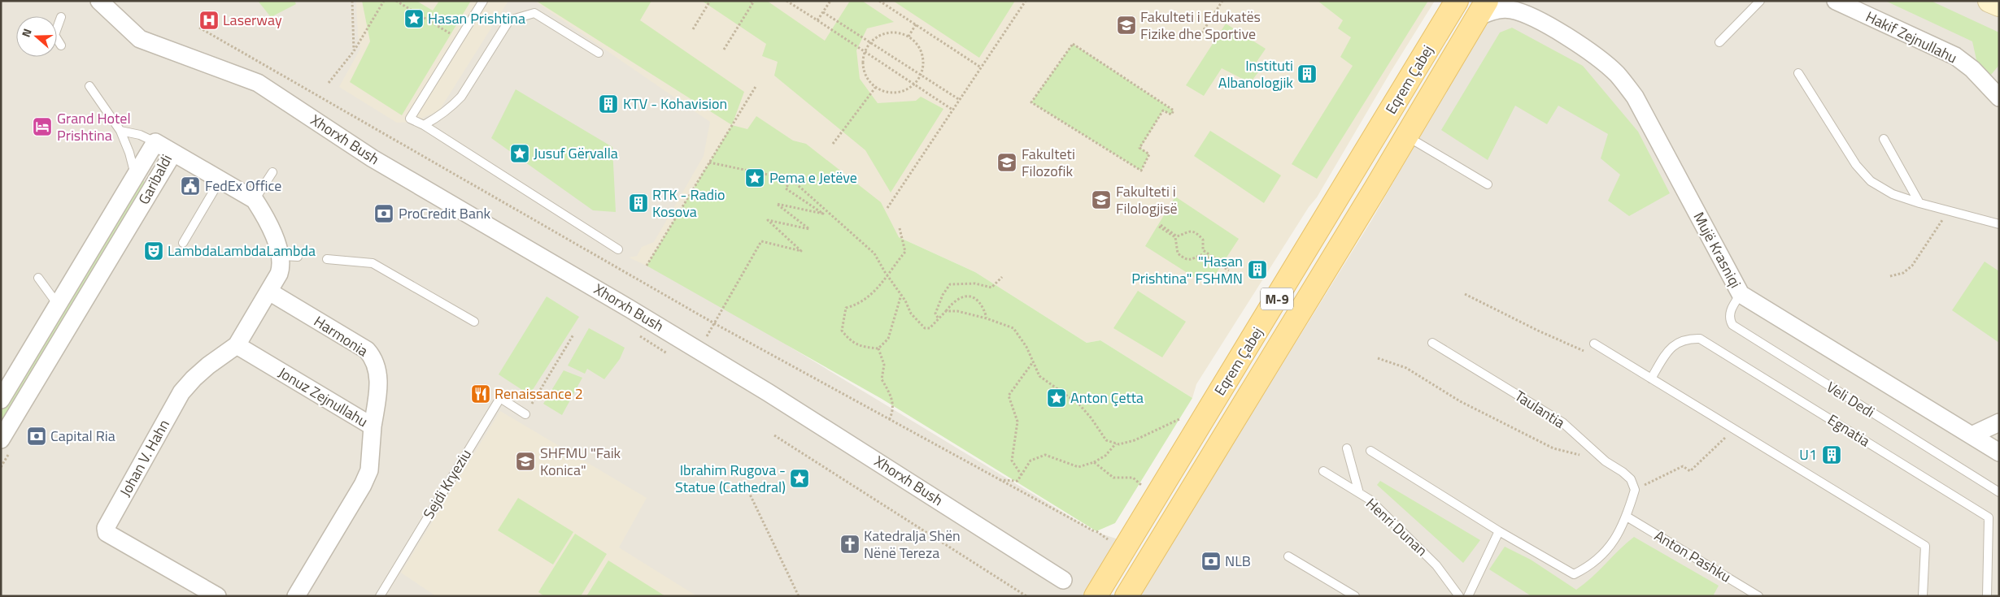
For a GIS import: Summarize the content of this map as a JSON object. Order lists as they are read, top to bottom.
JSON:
{
  "streets": {
    "main road": ["Eqrem Çabej", "M-9"],
    "street": [
      "Hakif Zejnullahu",
      "Xhorxh Bush",
      "Garibaldi",
      "Mujë Krasniqi",
      "Harmonia",
      "Jonuz Zejnullahu",
      "Johan V. Hahn"
    ],
    "lane": [
      "Veli Dedi",
      "Taulantia",
      "Egnatia",
      "Sejdi Kryeziu",
      "Henri Dunan",
      "Anton Pashku"
    ]
  },
  "crossings": [
    ["Mujë Krasniqi", "Veli Dedi"],
    ["Harmonia", "Jonuz Zejnullahu"],
    ["Harmonia", "Johan V. Hahn"],
    ["Jonuz Zejnullahu", "Johan V. Hahn"]
  ],
  "places": {
    "place": [
      "Hasan Prishtina",
      "Jusuf Gërvalla",
      "Pema e Jetëve",
      "Anton Çetta",
      "Ibrahim Rugova - Statue (Cathedral)"
    ],
    "hospital": ["Laserway"],
    "school or university": [
      "Fakulteti i Edukatës Fizike dhe Sportive",
      "Fakulteti Filozofik",
      "Fakulteti i Filologjisë",
      "SHFMU \"Faik Konica\""
    ],
    "building": [
      "Instituti Albanologjik",
      "KTV - Kohavision",
      "RTK - Radio Kosova",
      "\"Hasan Prishtina\" FSHMN",
      "U1"
    ],
    "hotel": ["Grand Hotel Prishtina"],
    "public building": ["FedEx Office"],
    "bank": ["ProCredit Bank", "Capital Ria", "NLB"],
    "theatre": ["LambdaLambdaLambda"],
    "restaurant": ["Renaissance 2"],
    "church": ["Katedralja Shën Nënë Tereza"]
  },
  "north": "left"
}
